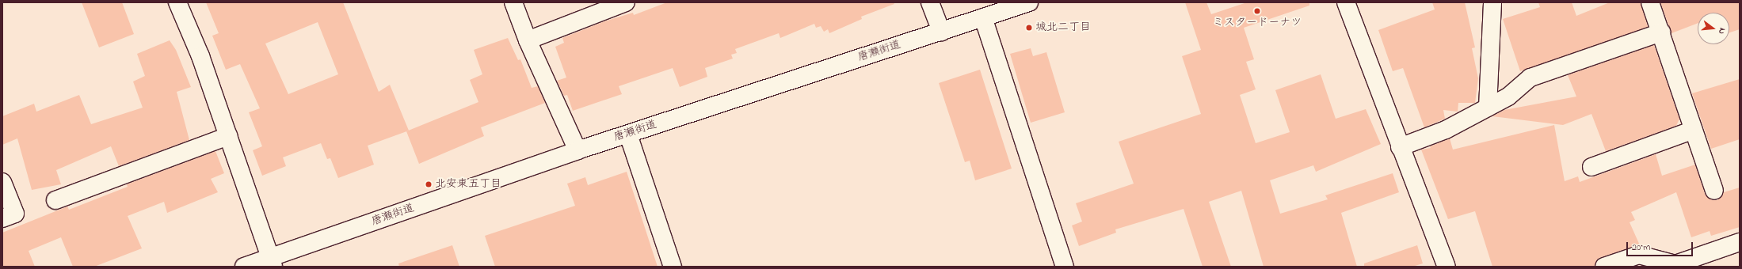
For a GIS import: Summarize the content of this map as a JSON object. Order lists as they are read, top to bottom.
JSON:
{
  "streets": {
    "street": ["唐瀬街道"]
  },
  "places": ["ミスタードーナツ", "城北二丁目", "北安東五丁目"],
  "scale_bar": "20 m",
  "north": "right"
}
